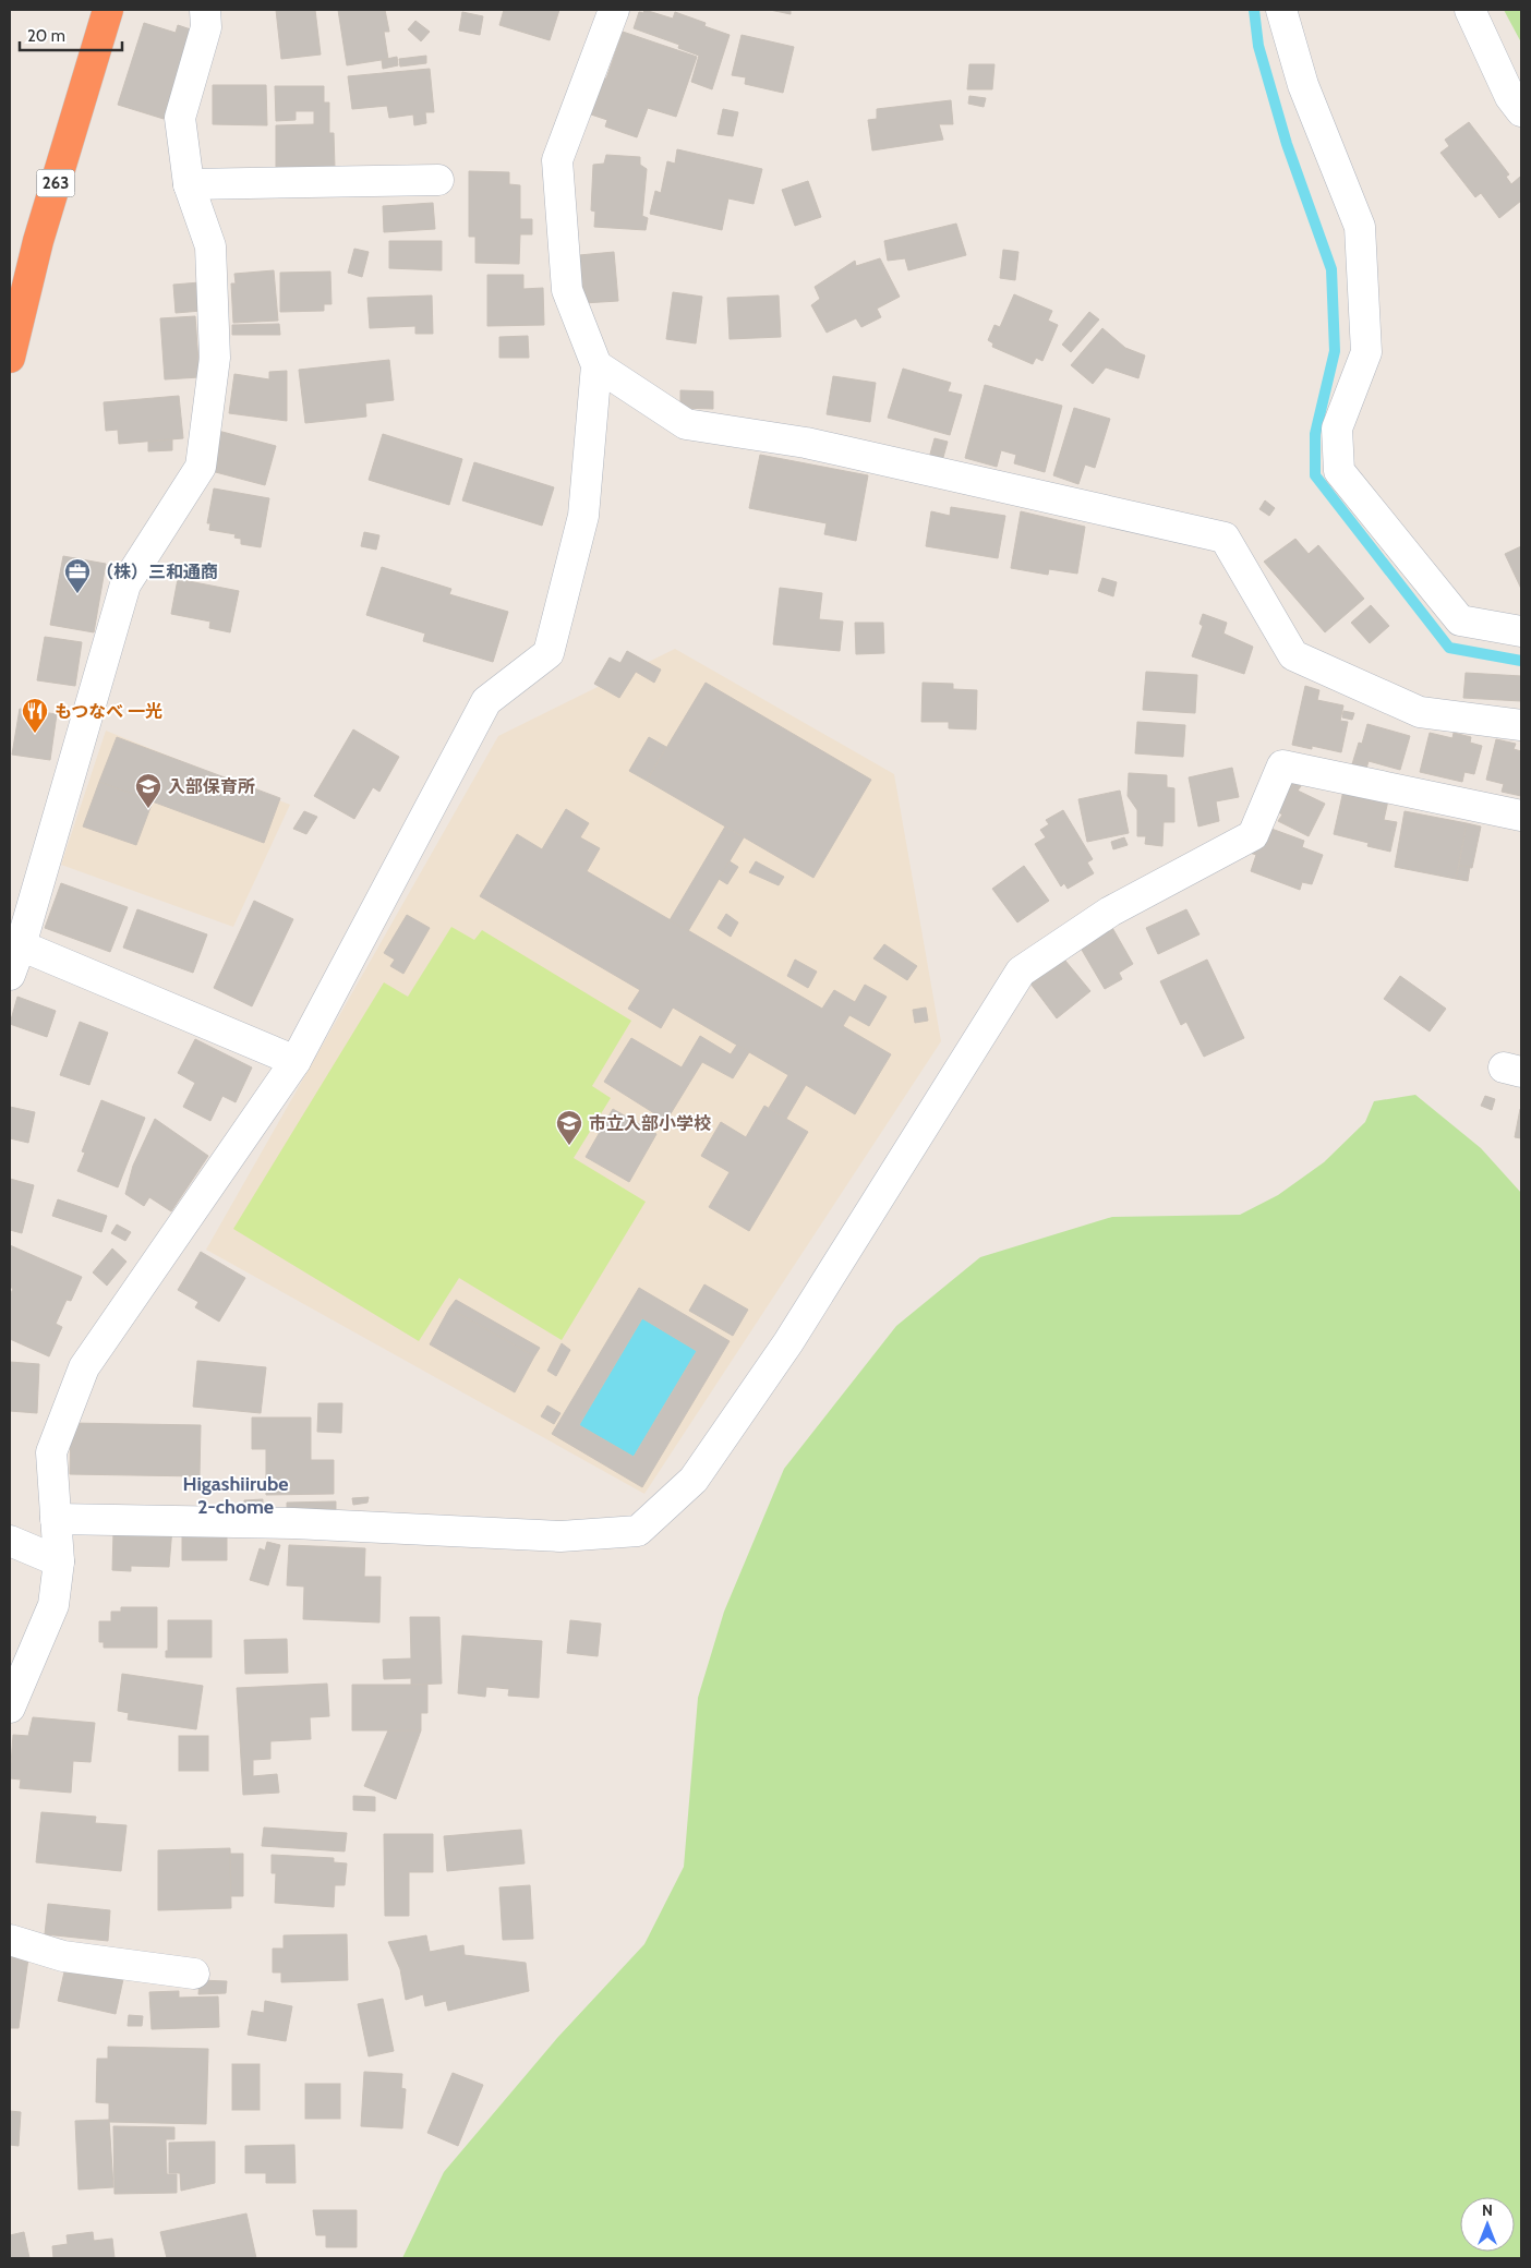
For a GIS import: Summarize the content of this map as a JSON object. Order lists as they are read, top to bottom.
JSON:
{
  "streets": {
    "highway": ["263"]
  },
  "districts": ["Higashiirube 2-chome"],
  "places": {
    "office": ["（株）三和通商"],
    "restaurant": ["もつなべ 一光"],
    "school or university": ["入部保育所", "市立入部小学校"]
  },
  "scale_bar": "20 m",
  "north": "top"
}
